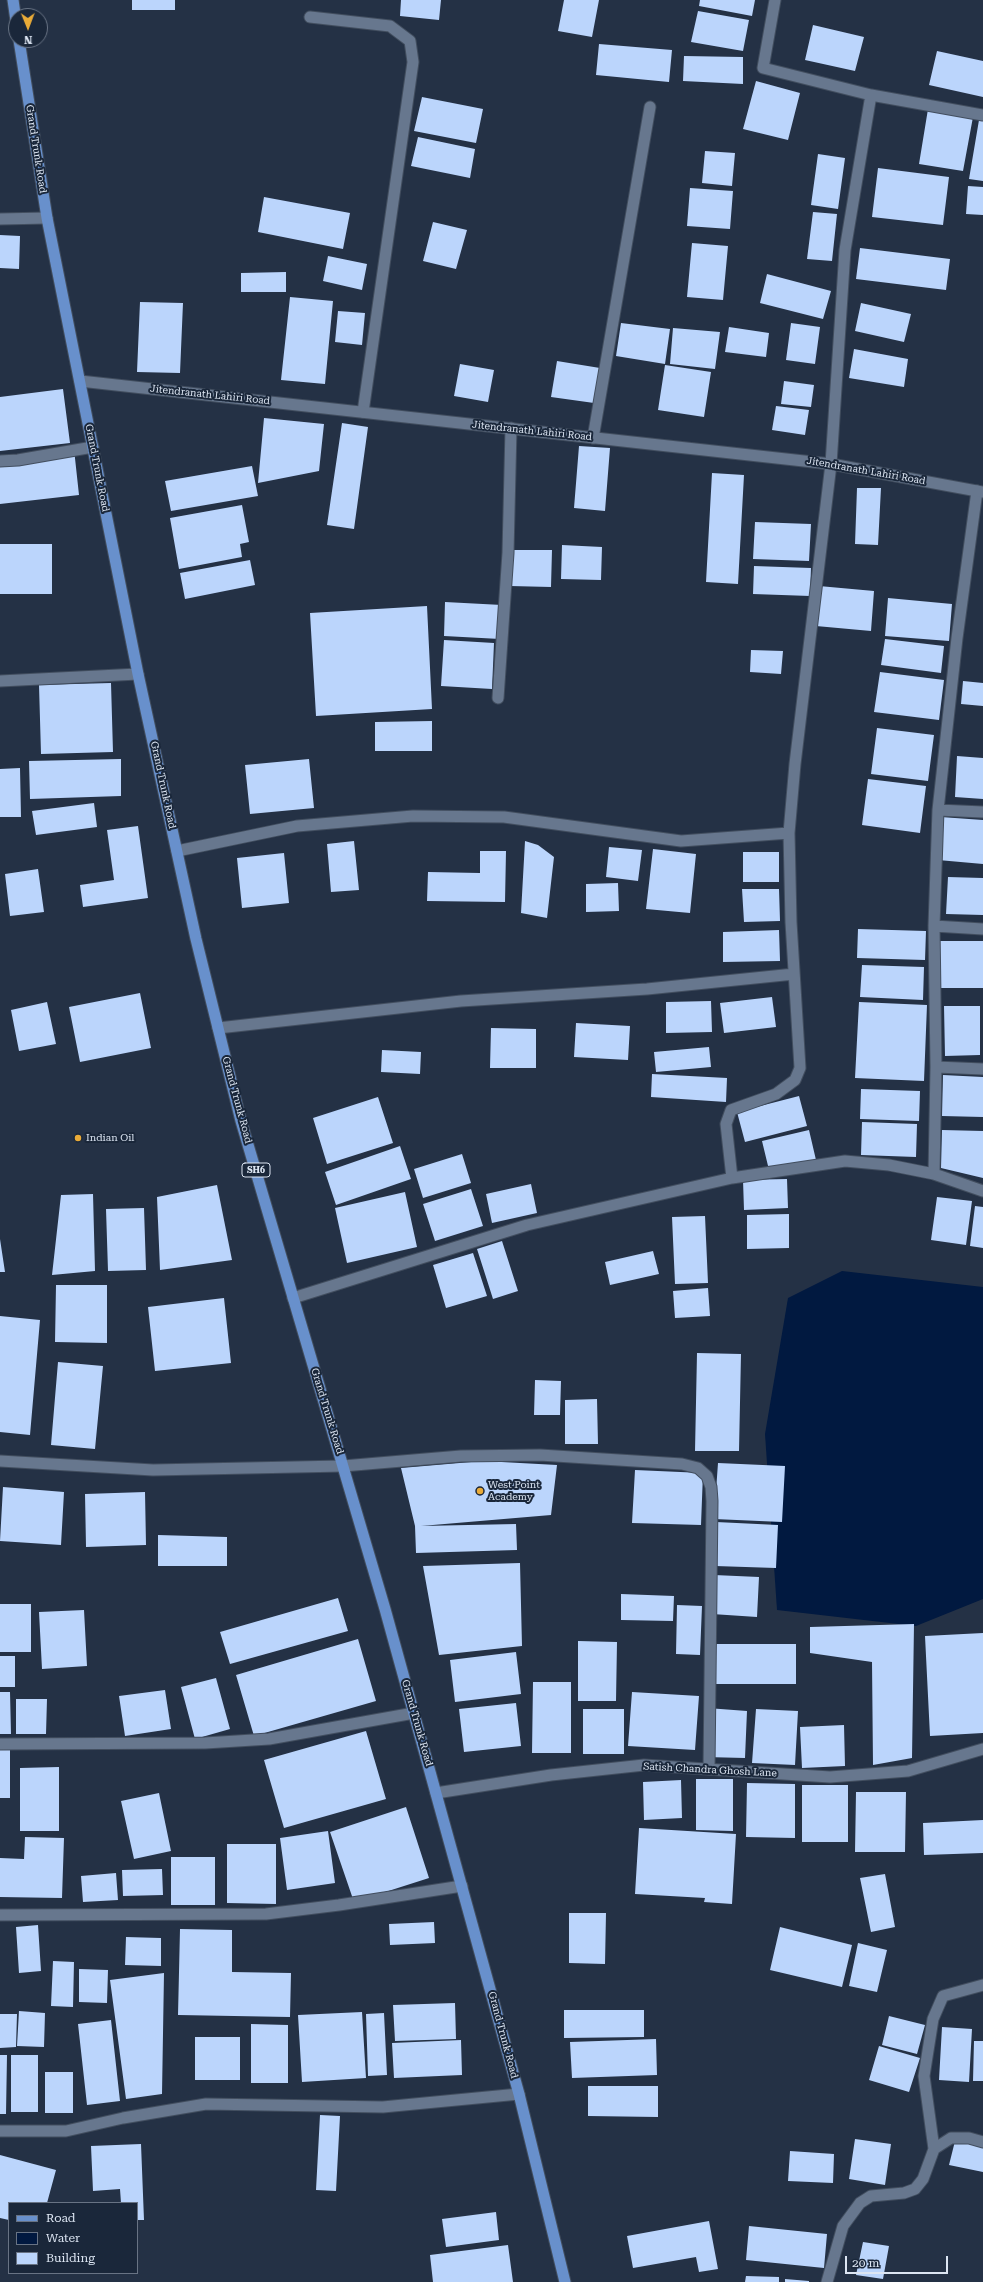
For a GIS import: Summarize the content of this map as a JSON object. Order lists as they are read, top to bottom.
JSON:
{
  "streets": {
    "main road": ["Grand Trunk Road", "SH6"],
    "street": ["Jitendranath Lahiri Road", "Satish Chandra Ghosh Lane"]
  },
  "crossings": [
    ["Grand Trunk Road", "Jitendranath Lahiri Road"],
    ["Grand Trunk Road", "Satish Chandra Ghosh Lane"]
  ],
  "places": ["Indian Oil", "West Point Academy"],
  "legend": ["Road", "Water", "Building"],
  "scale_bar": "20 m",
  "north": "bottom"
}
